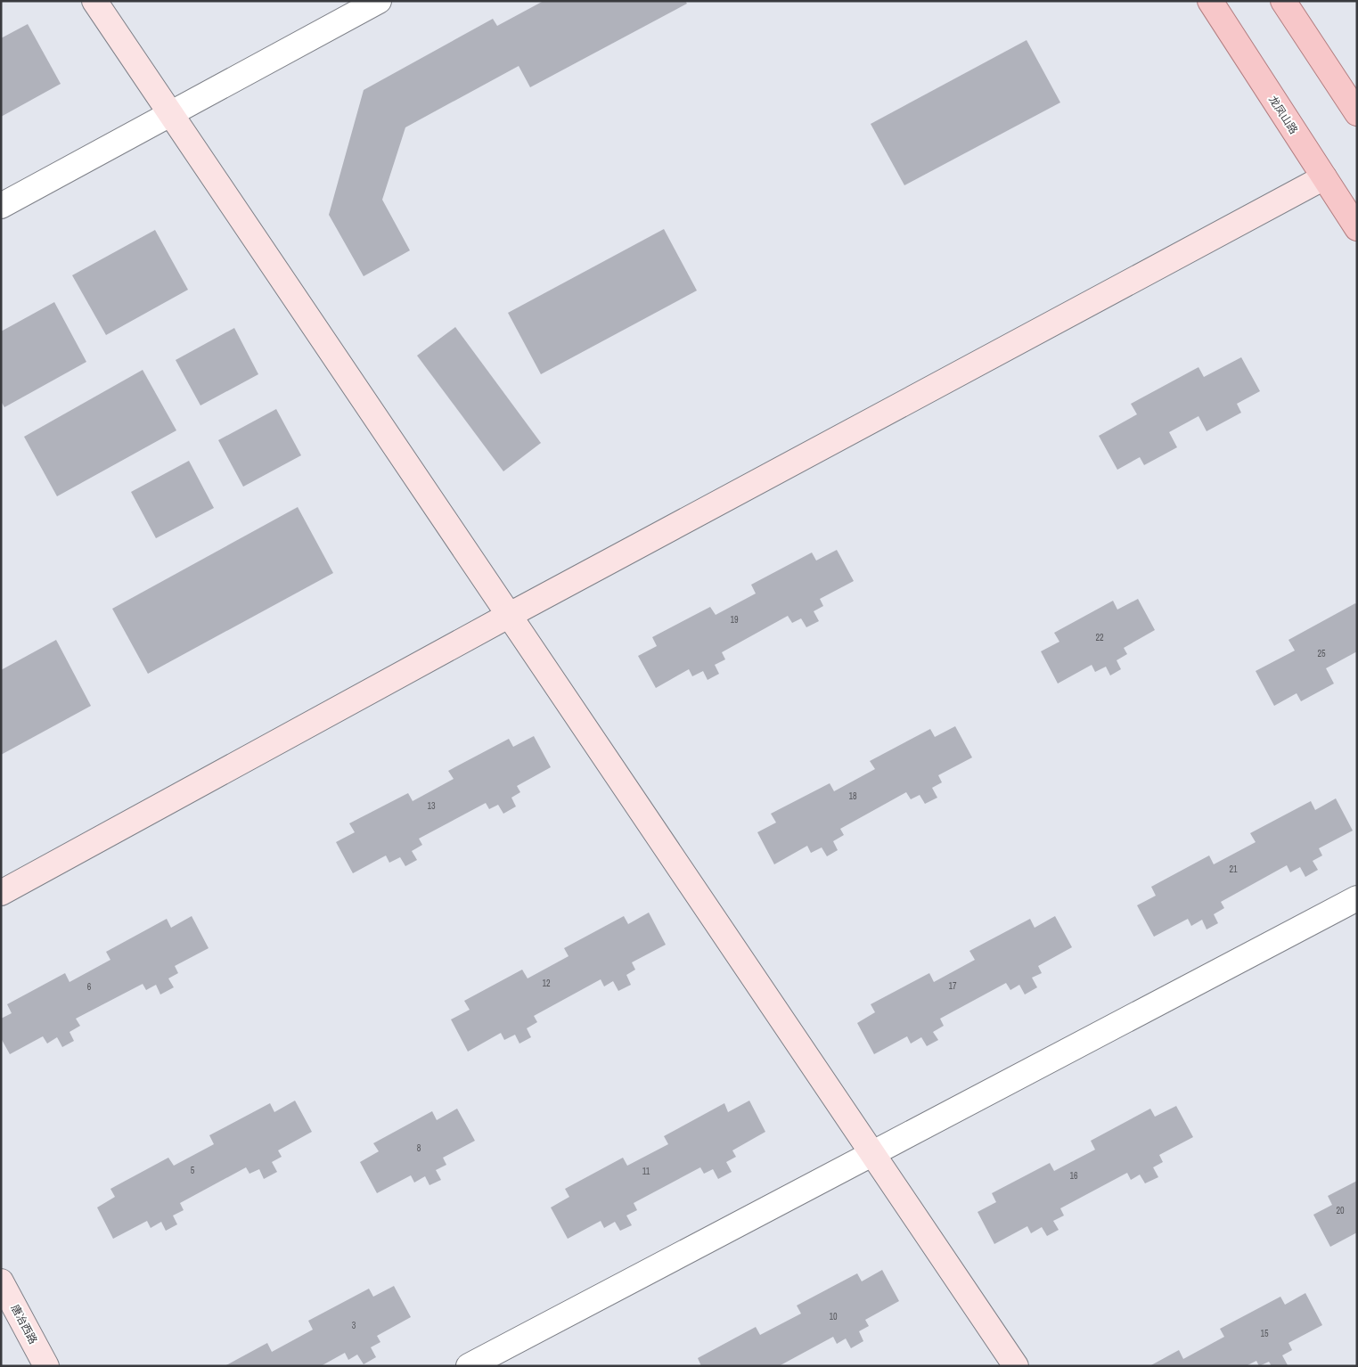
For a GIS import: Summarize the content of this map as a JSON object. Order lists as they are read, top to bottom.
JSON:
{
  "streets": {
    "main road": ["龙凤山路"],
    "street": ["唐冶西路"]
  },
  "house_numbers": [
    "19",
    "22",
    "25",
    "18",
    "13",
    "21",
    "12",
    "17",
    "6",
    "8",
    "5",
    "11",
    "16",
    "20",
    "10",
    "3",
    "15"
  ]
}
